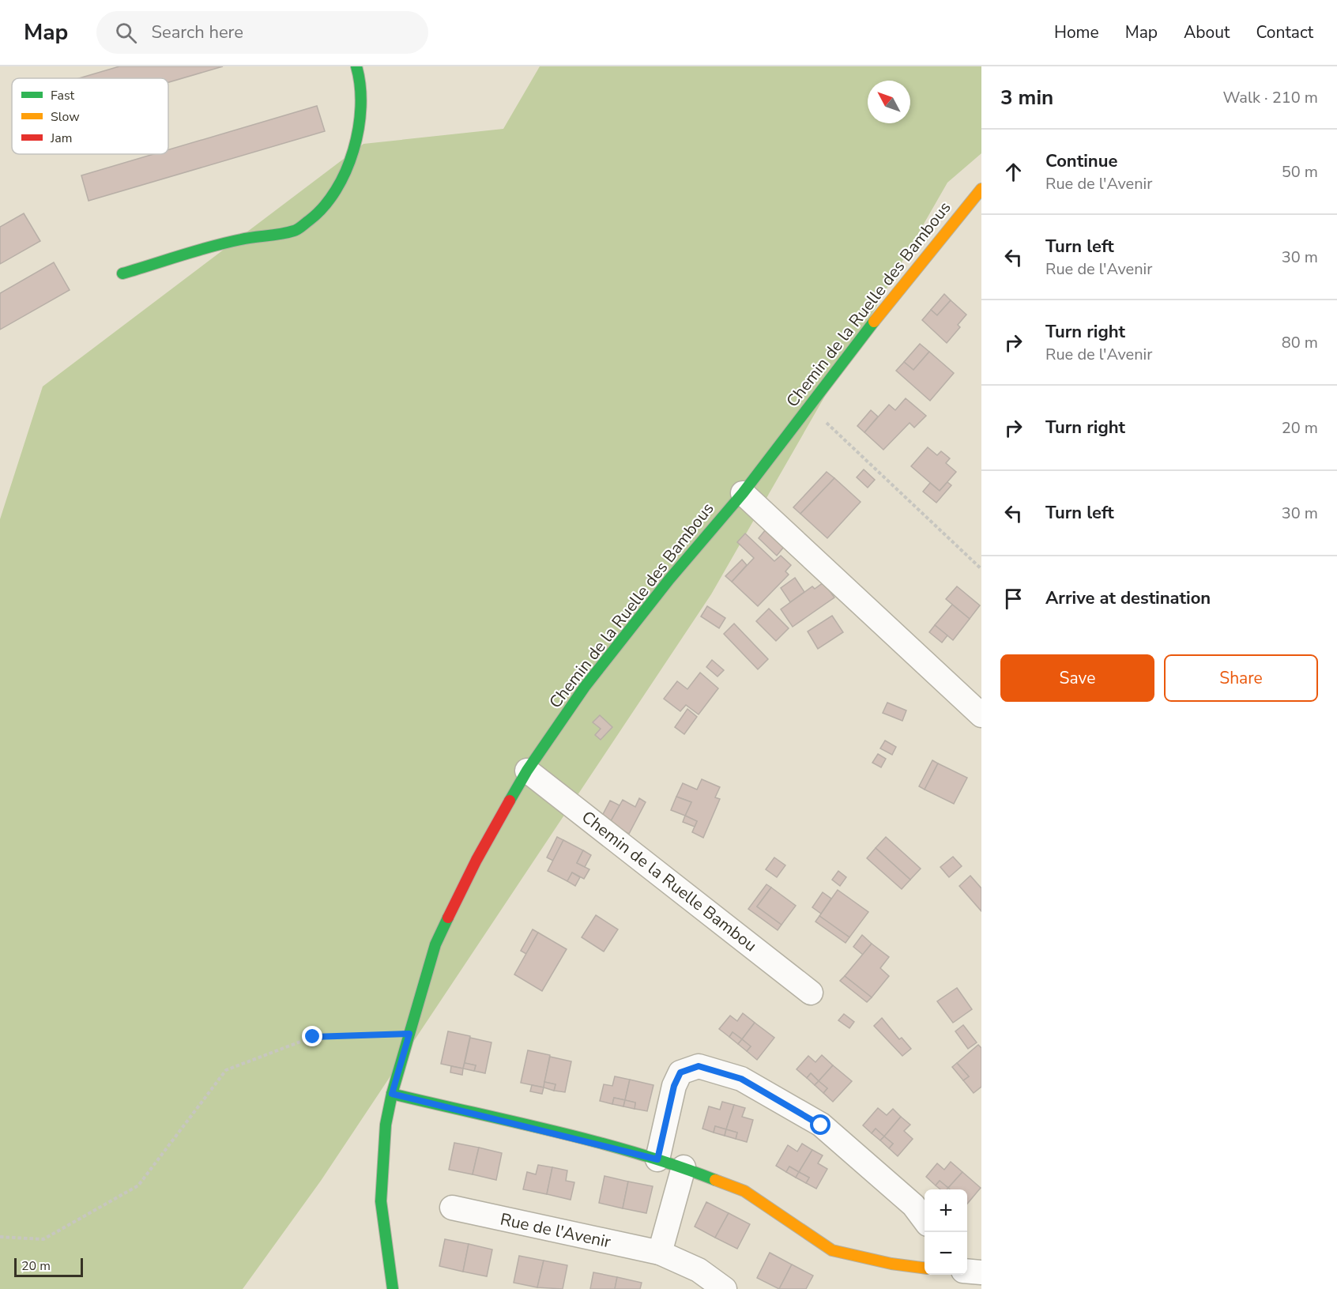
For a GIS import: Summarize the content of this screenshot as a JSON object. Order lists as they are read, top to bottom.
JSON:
{
  "streets": {
    "street": ["Chemin de la Ruelle des Bambous", "Chemin de la Ruelle Bambou", "Rue de l'Avenir"]
  },
  "crossings": [
    ["Chemin de la Ruelle des Bambous", "Chemin de la Ruelle Bambou"]
  ],
  "legend": ["Fast", "Slow", "Jam"],
  "scale_bar": "20 m",
  "north": "top left",
  "page": {
    "header": "Map",
    "search": "Search here",
    "nav": [
      "Home",
      "Map",
      "About",
      "Contact"
    ],
    "heading": ["3 min", "Walk · 210 m"],
    "list": [
      ["Continue", "Rue de l'Avenir", "50 m"],
      ["Turn left", "Rue de l'Avenir", "30 m"],
      ["Turn right", "Rue de l'Avenir", "80 m"],
      ["Turn right", "20 m"],
      ["Turn left", "30 m"],
      "Arrive at destination"
    ],
    "buttons": ["Save", "Share"],
    "map_buttons": ["+", "−"],
    "scale": "20 m"
  }
}
